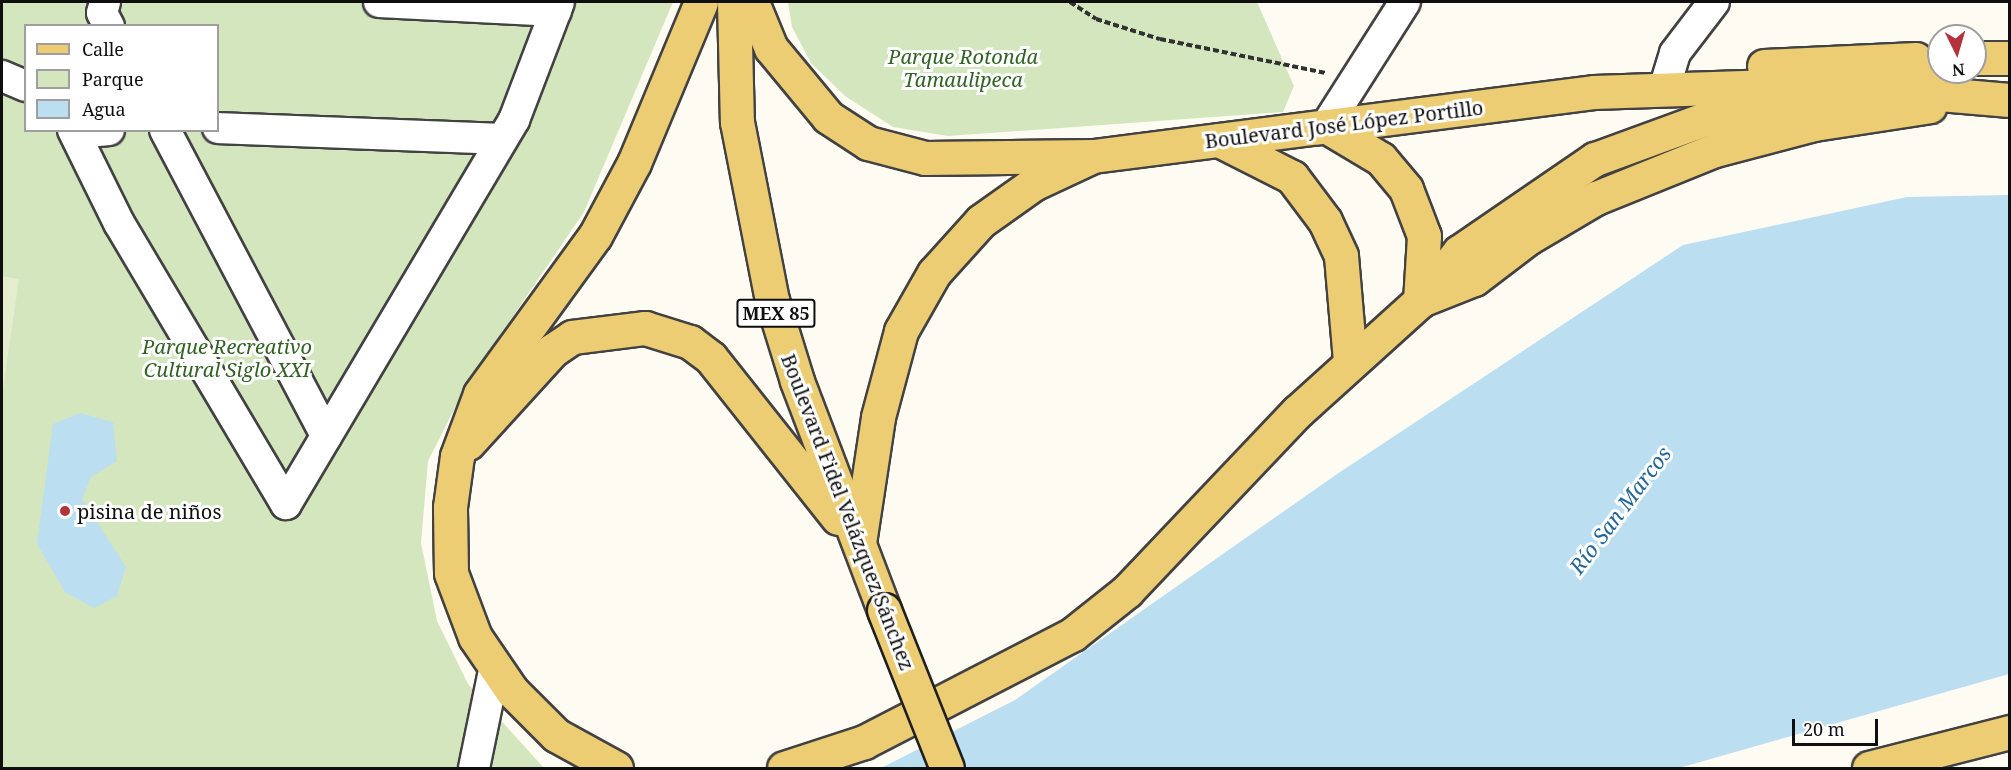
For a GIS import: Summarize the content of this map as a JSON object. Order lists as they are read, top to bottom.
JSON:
{
  "streets": {
    "main road": ["Boulevard José López Portillo", "MEX 85", "Boulevard Fidel Velázquez Sánchez"]
  },
  "water": ["Río San Marcos"],
  "parks": ["Parque Rotonda Tamaulipeca", "Parque Recreativo Cultural Siglo XXI"],
  "places": ["pisina de niños"],
  "legend": ["Calle", "Parque", "Agua"],
  "scale_bar": "20 m",
  "north": "bottom"
}
